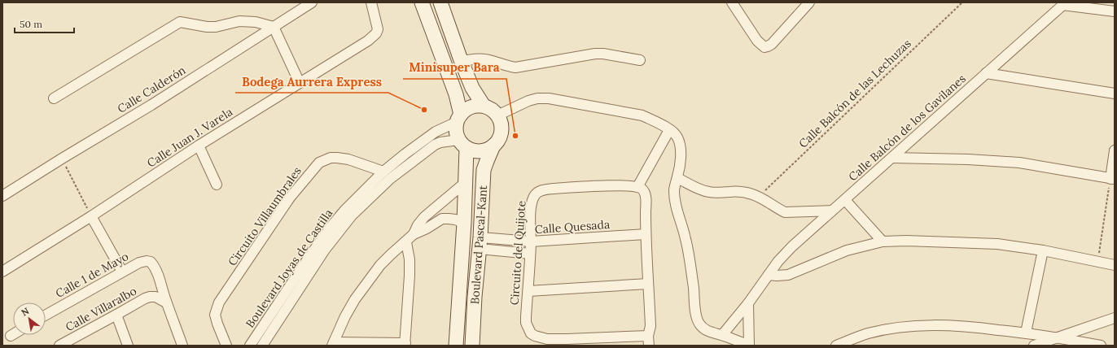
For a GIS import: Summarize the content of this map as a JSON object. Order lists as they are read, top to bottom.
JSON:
{
  "streets": {
    "street": [
      "Calle Calderón",
      "Calle Balcón de los Gavilanes",
      "Calle Juan J. Varela",
      "Circuito Villaumbrales",
      "Calle Quesada",
      "Boulevard Pascal-Kant",
      "Circuito del Quijote",
      "Boulevard Joyas de Castilla",
      "Calle 1 de Mayo",
      "Calle Villaralbo"
    ],
    "path": ["Calle Balcón de las Lechuzas"]
  },
  "crossings": [
    ["Circuito Villaumbrales", "Boulevard Joyas de Castilla"],
    ["Calle Quesada", "Boulevard Pascal-Kant"],
    ["Calle Quesada", "Circuito del Quijote"],
    ["Boulevard Pascal-Kant", "Boulevard Joyas de Castilla"],
    ["Calle 1 de Mayo", "Calle Villaralbo"]
  ],
  "places": ["Bodega Aurrera Express", "Minisuper Bara"],
  "scale_bar": "50 m",
  "north": "top left"
}
